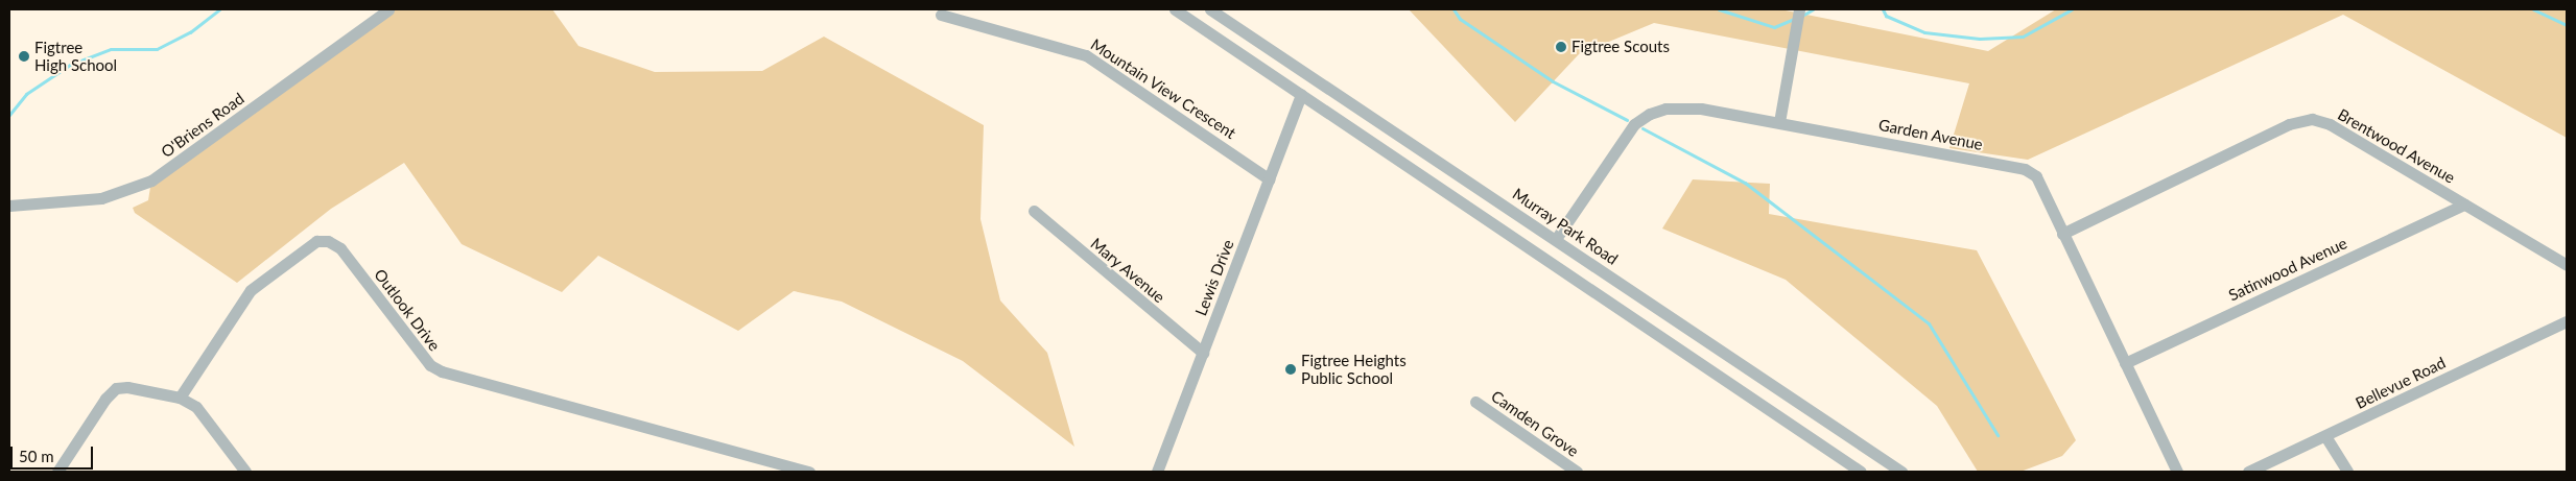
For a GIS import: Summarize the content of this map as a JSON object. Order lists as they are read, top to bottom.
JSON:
{
  "streets": {
    "street": [
      "Mountain View Crescent",
      "O'Briens Road",
      "Garden Avenue",
      "Brentwood Avenue",
      "Murray Park Road",
      "Satinwood Avenue",
      "Mary Avenue",
      "Lewis Drive",
      "Outlook Drive",
      "Bellevue Road",
      "Camden Grove"
    ]
  },
  "crossings": [
    ["Mountain View Crescent", "Lewis Drive"],
    ["Garden Avenue", "Brentwood Avenue"],
    ["Garden Avenue", "Murray Park Road"],
    ["Garden Avenue", "Satinwood Avenue"],
    ["Brentwood Avenue", "Satinwood Avenue"],
    ["Mary Avenue", "Lewis Drive"]
  ],
  "places": ["Figtree Scouts", "Figtree High School", "Figtree Heights Public School"],
  "scale_bar": "50 m"
}
